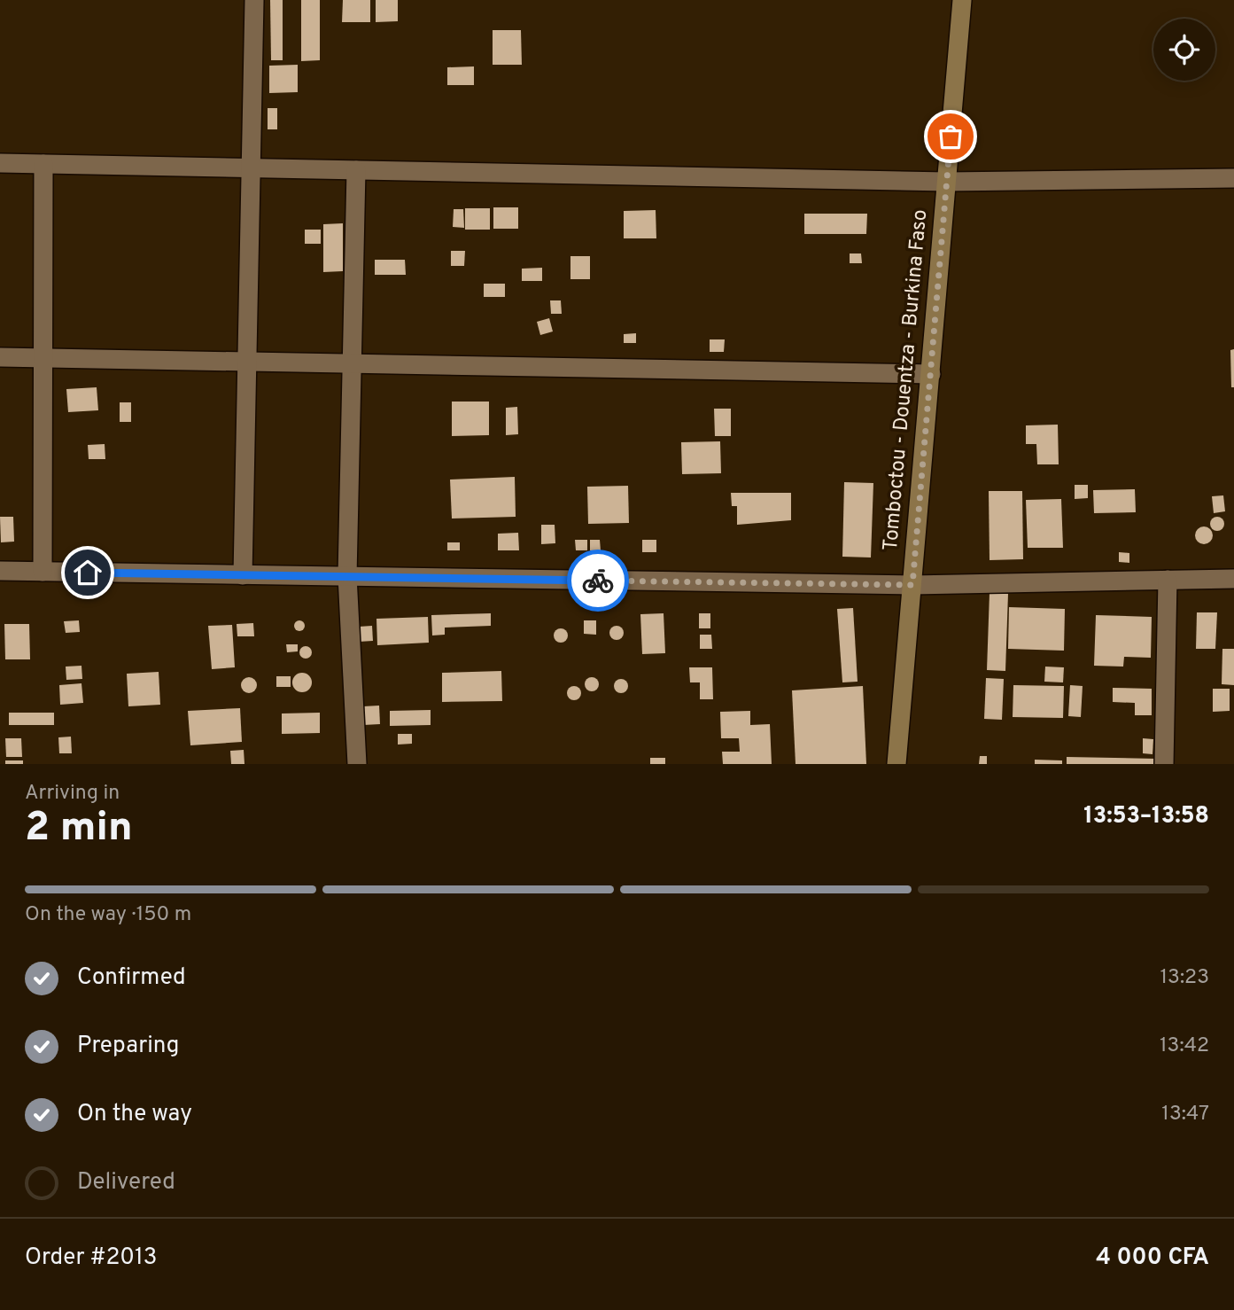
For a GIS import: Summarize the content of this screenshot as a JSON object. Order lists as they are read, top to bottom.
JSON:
{
  "streets": {
    "main road": ["Tomboctou - Douentza - Burkina Faso"]
  },
  "page": {
    "heading": ["2 min", "Arriving in", "13:53–13:58"],
    "panel": ["Order #2013", "4 000 CFA"],
    "bar": "On the way · 150 m",
    "list": [
      ["Confirmed", "13:23"],
      ["Preparing", "13:42"],
      ["On the way", "13:47"],
      "Delivered"
    ]
  }
}
